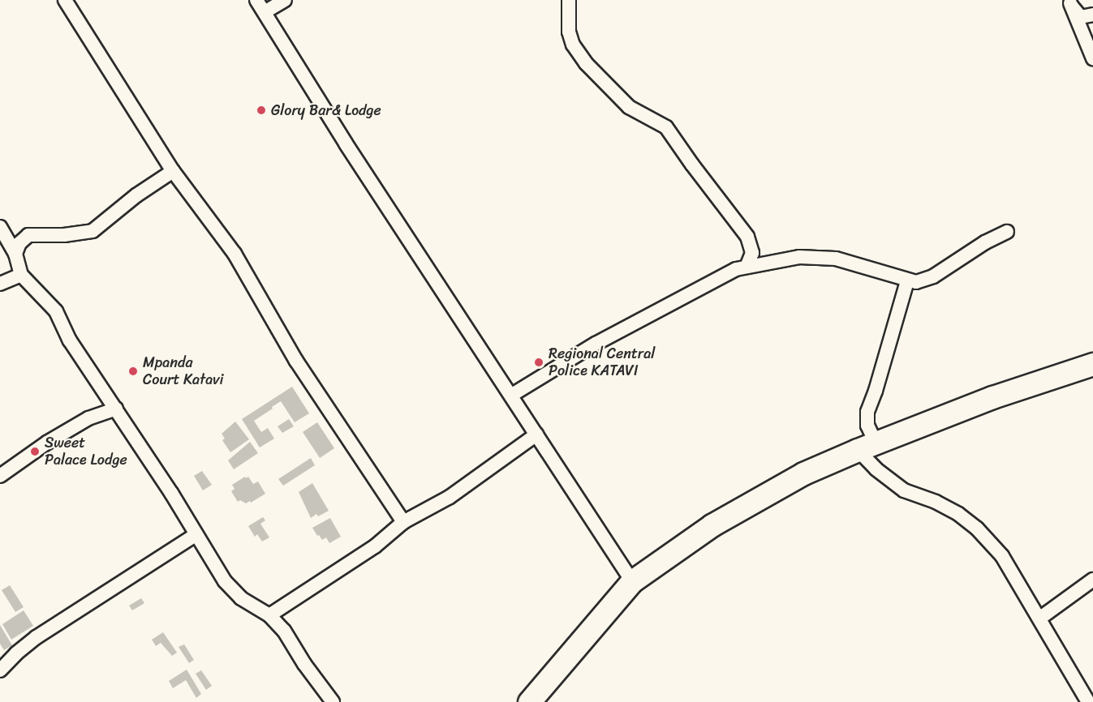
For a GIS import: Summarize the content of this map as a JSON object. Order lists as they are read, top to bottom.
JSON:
{
  "places": [
    "Glory Bar& Lodge",
    "Regional Central Police KATAVI",
    "Mpanda Court Katavi",
    "Sweet Palace Lodge"
  ]
}
